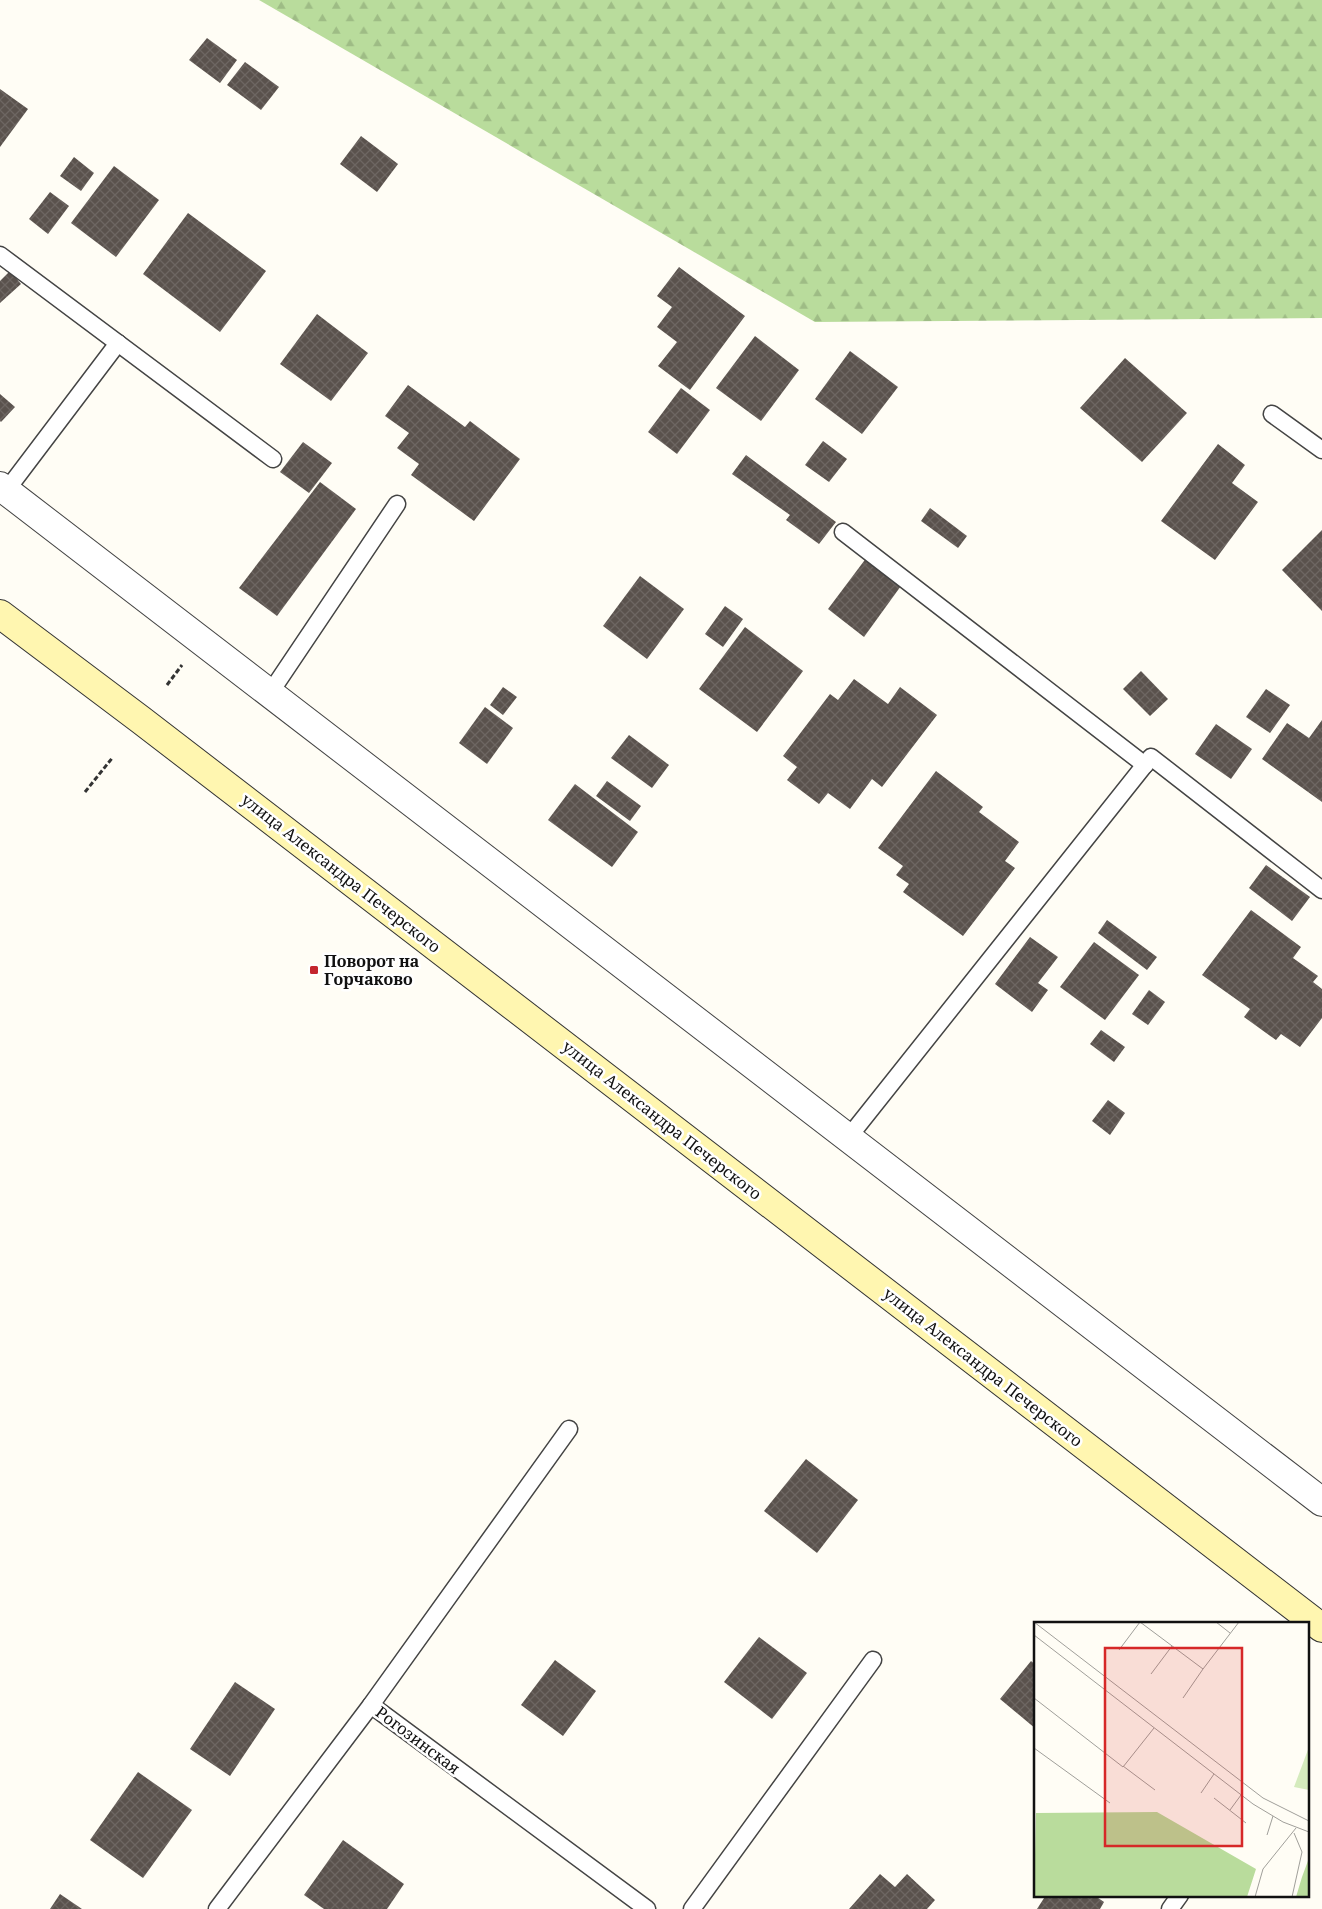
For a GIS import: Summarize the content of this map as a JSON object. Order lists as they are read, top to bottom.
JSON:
{
  "streets": {
    "main road": ["улица Александра Печерского"],
    "lane": ["Рогозинская"]
  },
  "places": {
    "transit": ["Поворот на Горчаково"]
  }
}
